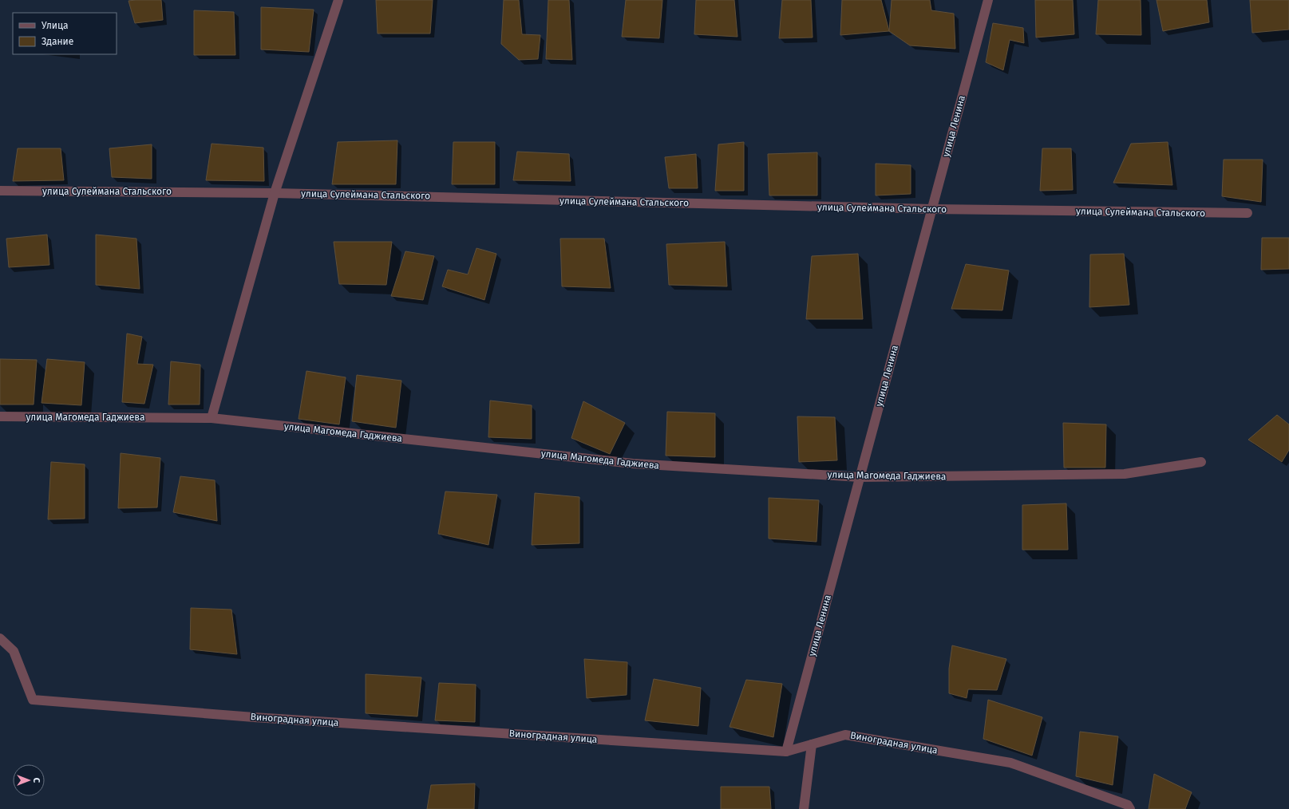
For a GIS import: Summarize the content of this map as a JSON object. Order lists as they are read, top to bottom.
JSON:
{
  "streets": {
    "street": [
      "улица Ленина",
      "улица Сулеймана Стальского",
      "улица Магомеда Гаджиева",
      "Виноградная улица"
    ]
  },
  "crossings": [
    ["улица Ленина", "улица Сулеймана Стальского"],
    ["улица Ленина", "улица Магомеда Гаджиева"],
    ["улица Ленина", "Виноградная улица"]
  ],
  "legend": ["Улица", "Здание"],
  "north": "right"
}
